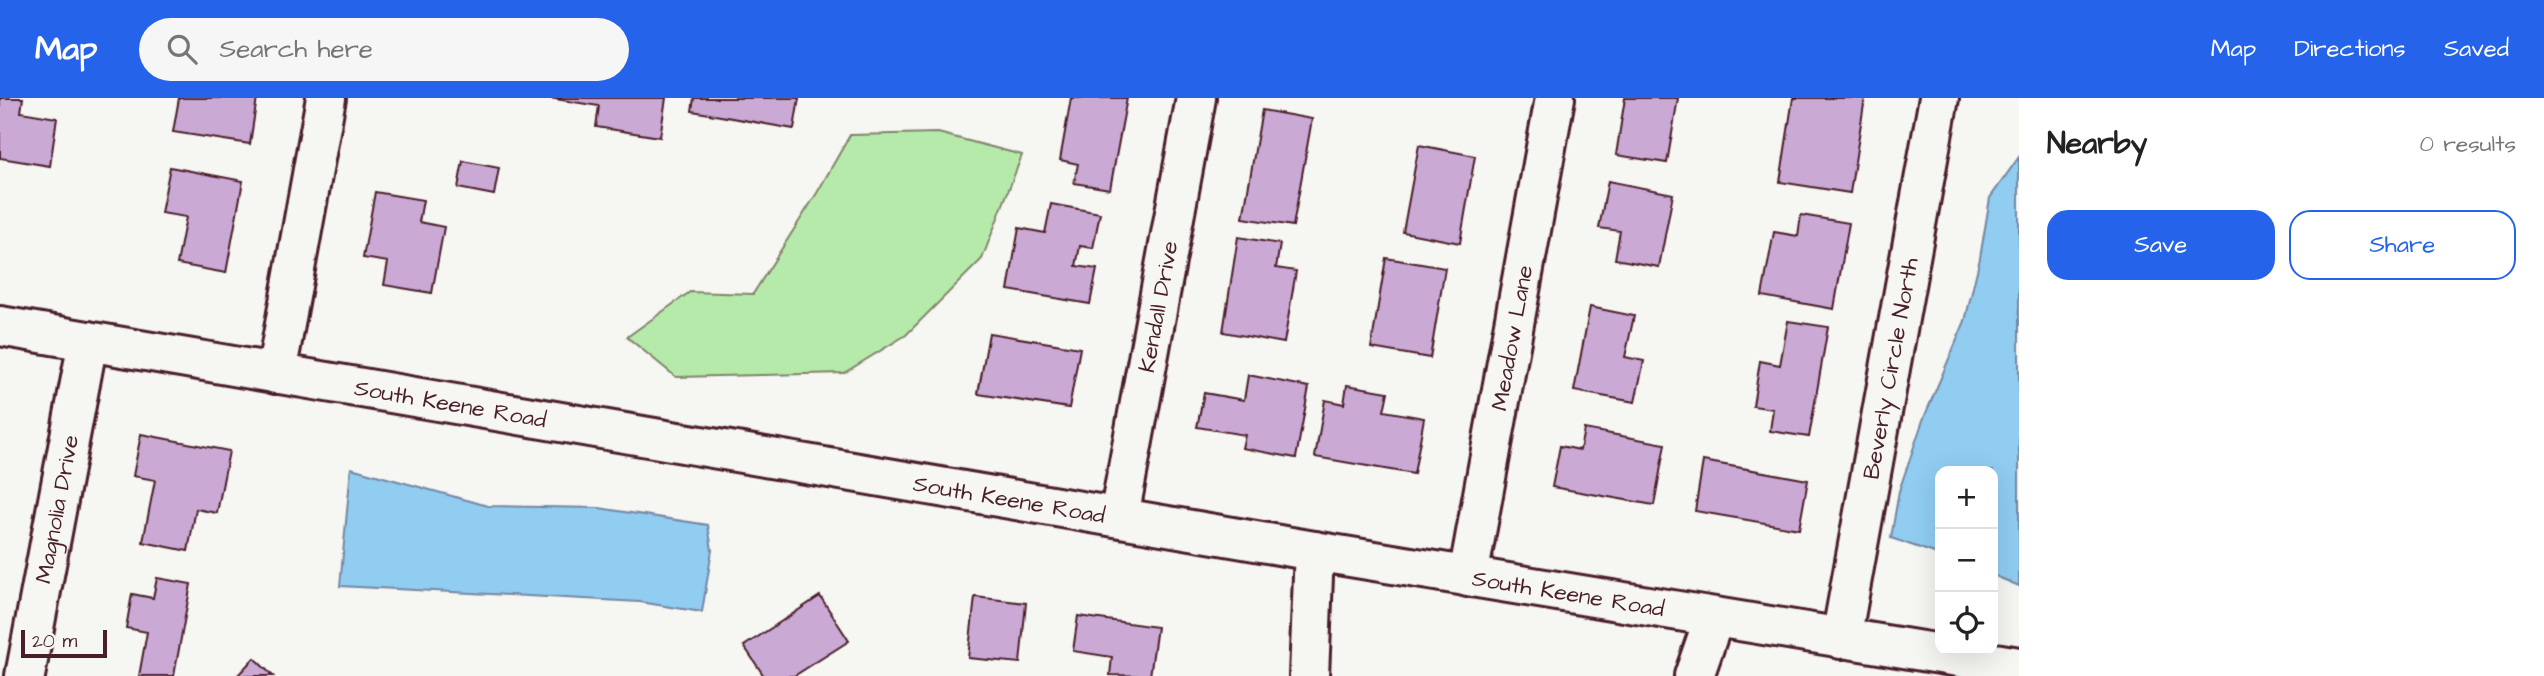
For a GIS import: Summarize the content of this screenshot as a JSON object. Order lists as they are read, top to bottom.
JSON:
{
  "streets": {
    "street": [
      "Kendall Drive",
      "Meadow Lane",
      "Beverly Circle North",
      "South Keene Road",
      "Magnolia Drive"
    ]
  },
  "crossings": [
    ["Kendall Drive", "South Keene Road"],
    ["Meadow Lane", "South Keene Road"],
    ["Beverly Circle North", "South Keene Road"],
    ["South Keene Road", "Magnolia Drive"]
  ],
  "scale_bar": "20 m",
  "page": {
    "header": "Map",
    "search": "Search here",
    "nav": ["Map", "Directions", "Saved"],
    "heading": ["Nearby", "0 results"],
    "buttons": ["Save", "Share"],
    "map_buttons": ["+", "−"],
    "scale": "20 m"
  }
}
